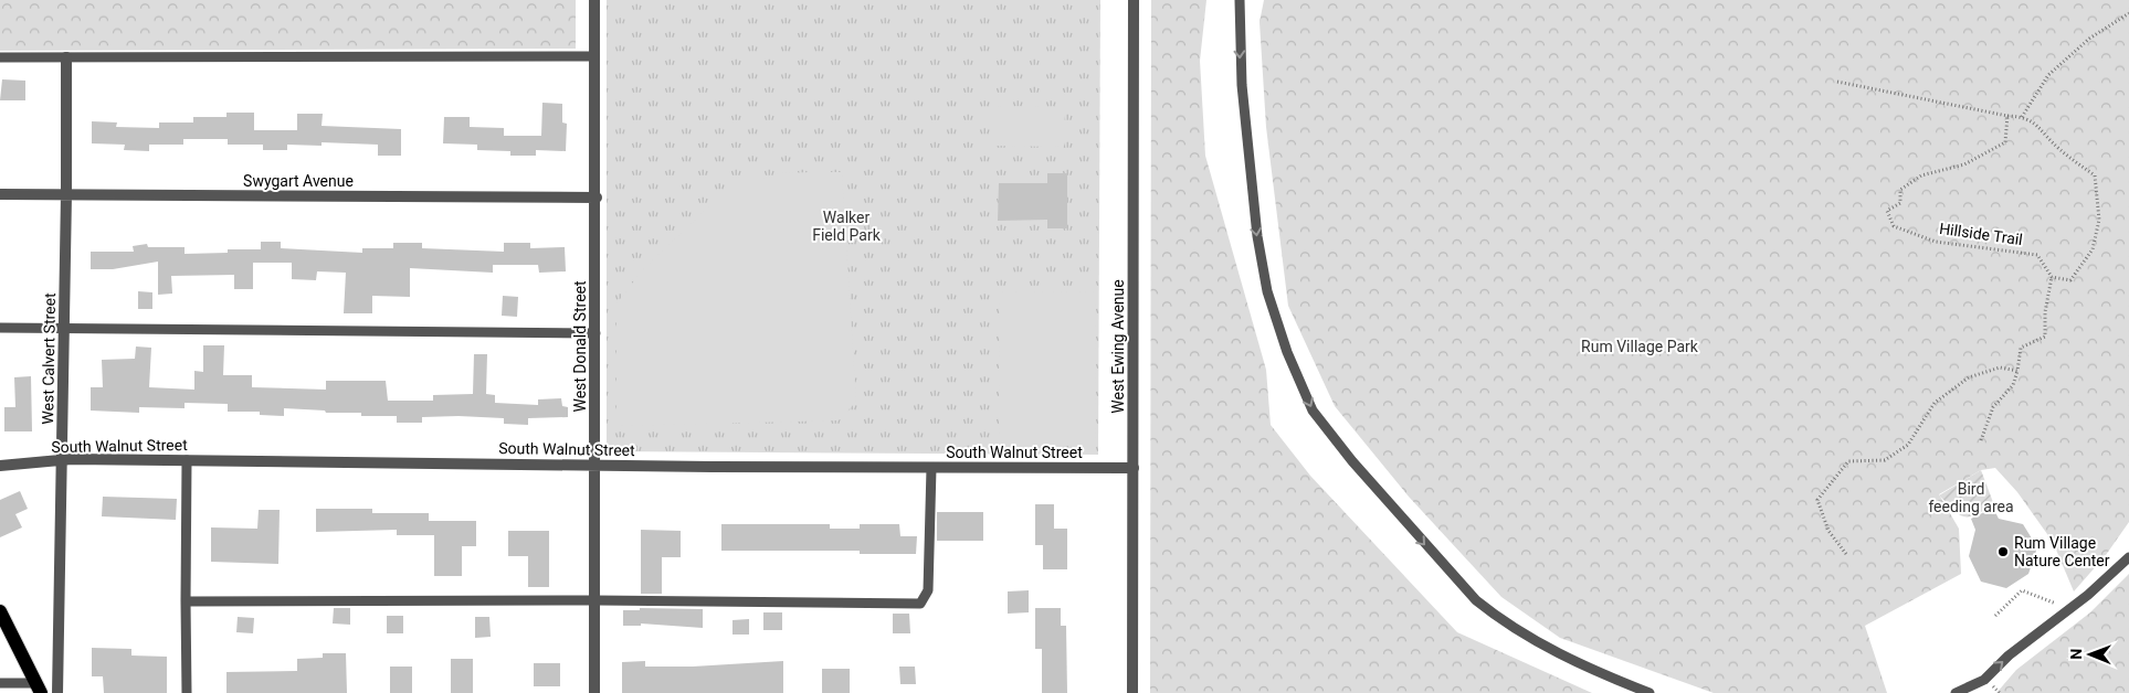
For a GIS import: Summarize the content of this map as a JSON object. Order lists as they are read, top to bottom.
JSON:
{
  "streets": {
    "street": [
      "Swygart Avenue",
      "West Donald Street",
      "West Ewing Avenue",
      "West Calvert Street",
      "South Walnut Street"
    ],
    "path": ["Hillside Trail"]
  },
  "crossings": [
    ["Swygart Avenue", "West Donald Street"],
    ["Swygart Avenue", "West Calvert Street"],
    ["West Donald Street", "South Walnut Street"],
    ["West Ewing Avenue", "South Walnut Street"],
    ["West Calvert Street", "South Walnut Street"]
  ],
  "parks": ["Walker Field Park", "Rum Village Park", "Bird feeding area"],
  "places": ["Rum Village Nature Center"],
  "north": "left"
}
